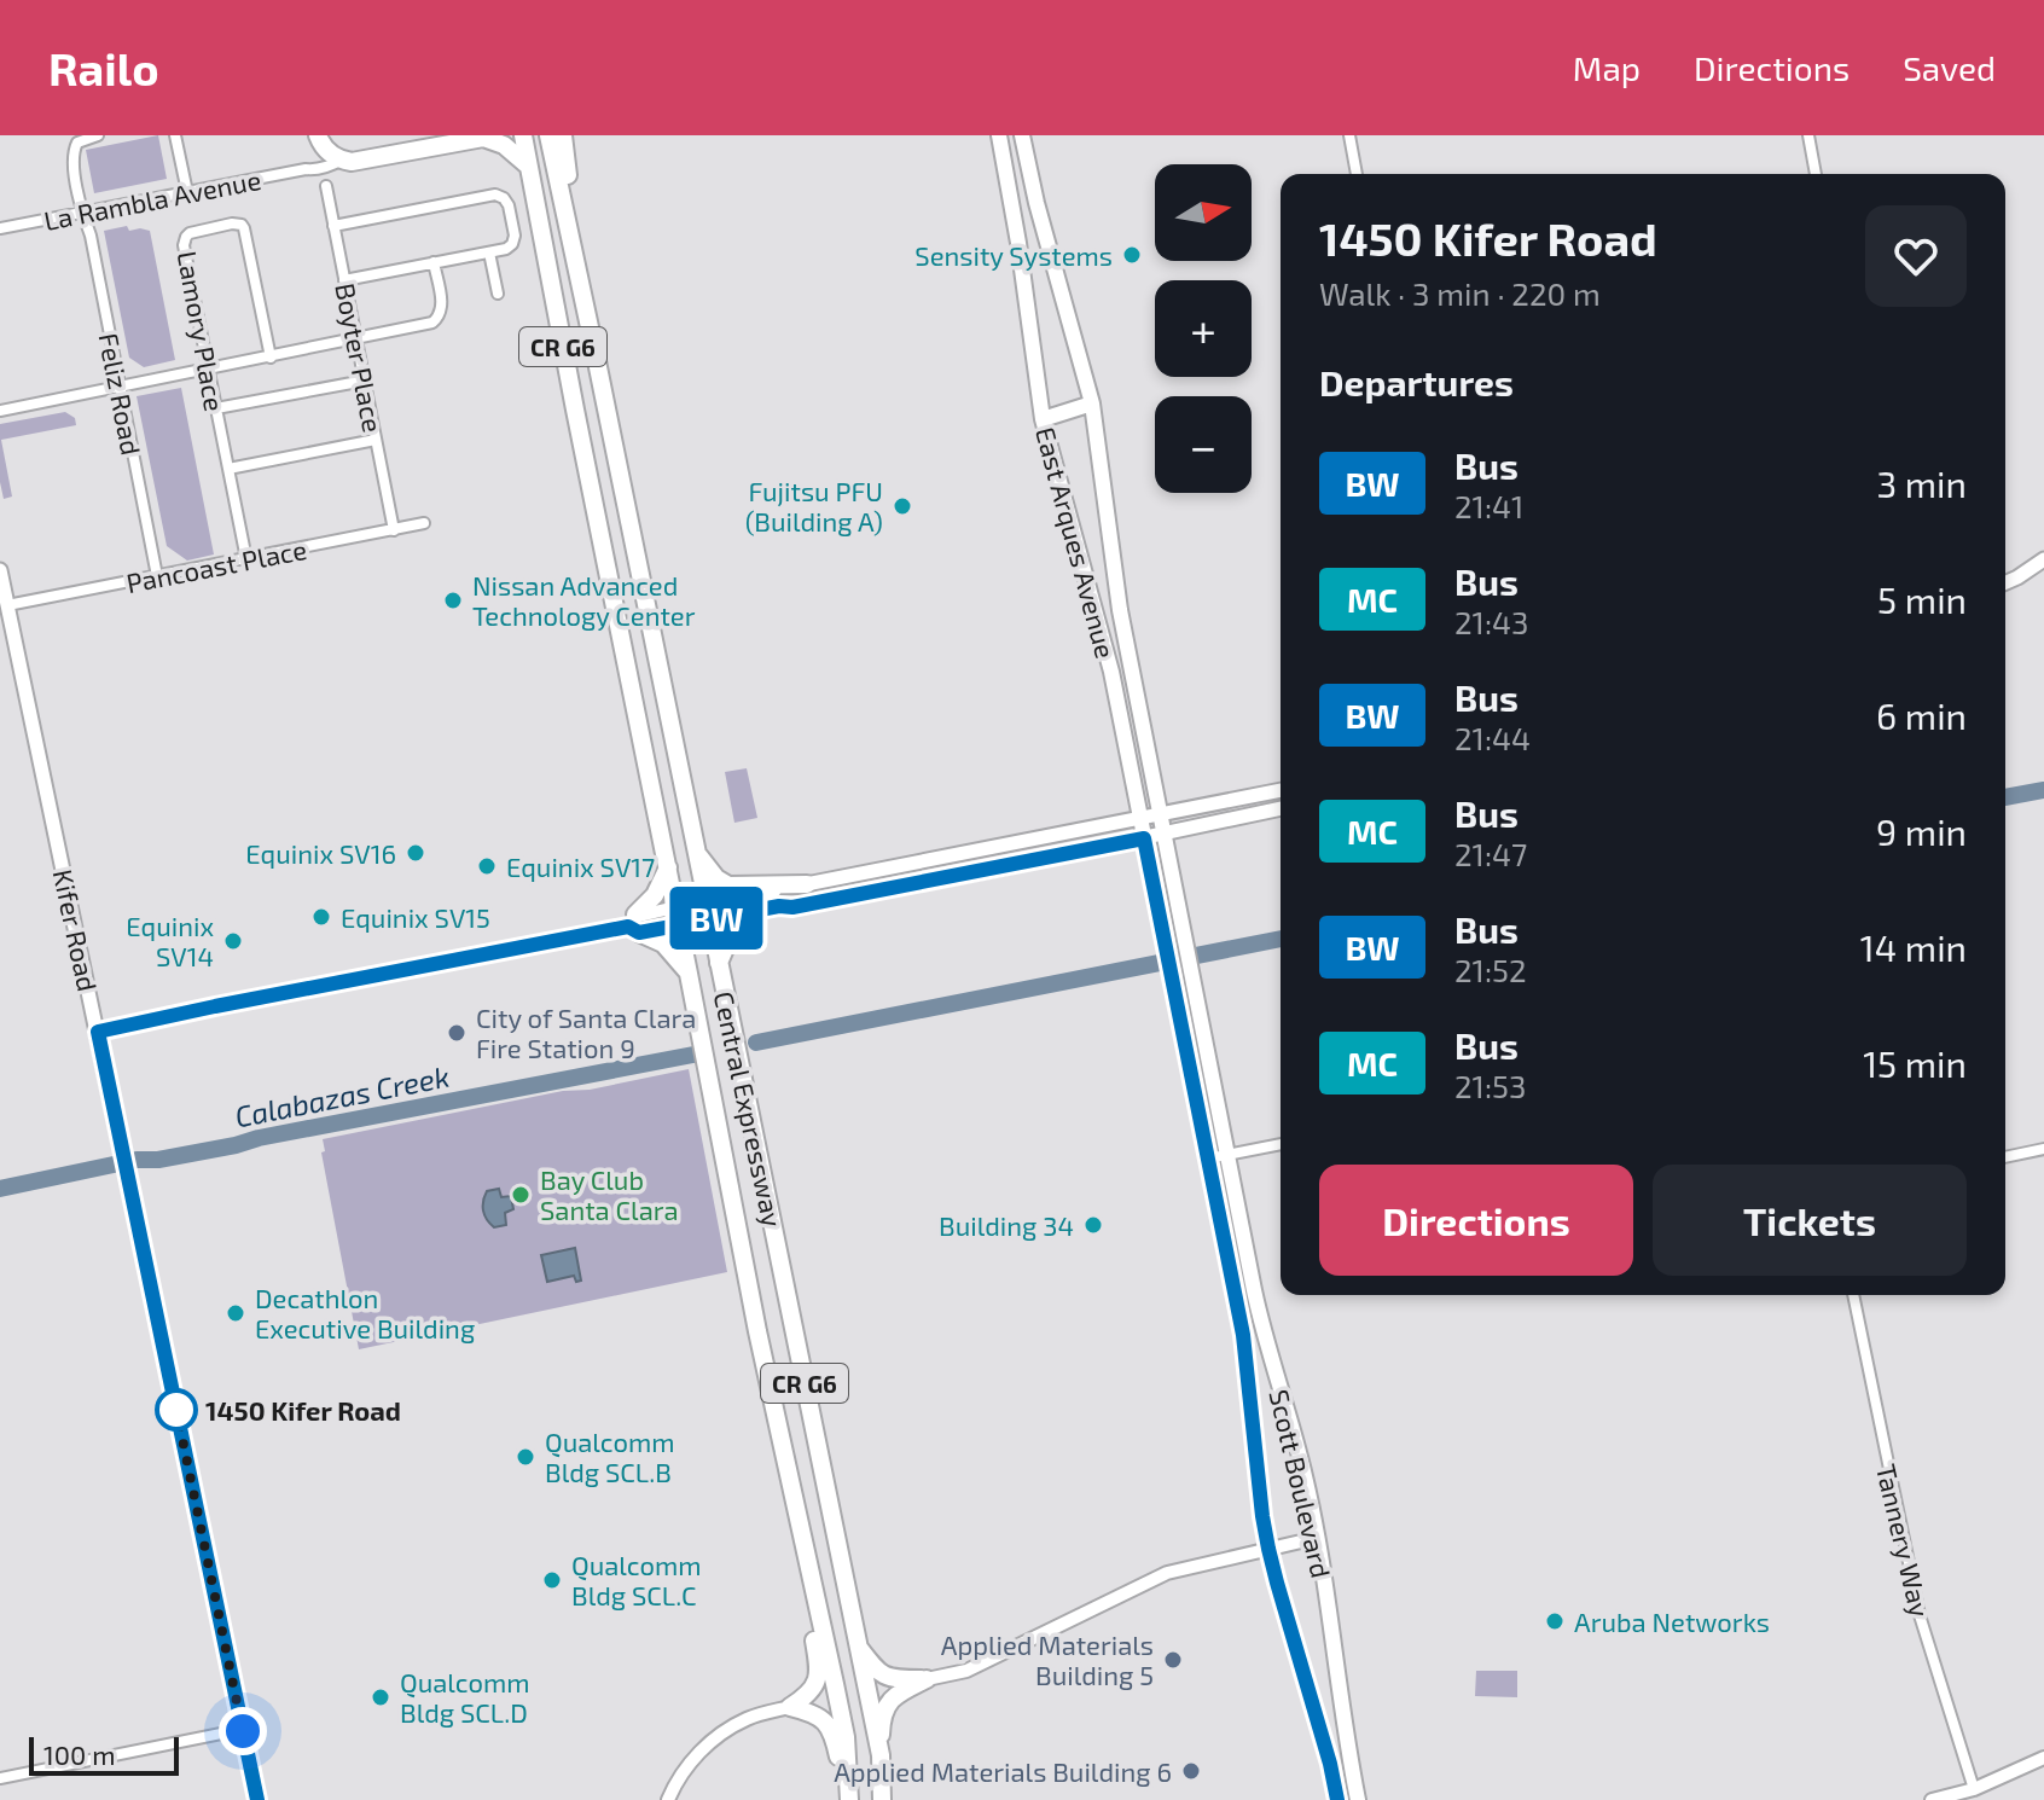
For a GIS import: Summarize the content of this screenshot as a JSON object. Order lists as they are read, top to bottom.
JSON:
{
  "streets": {
    "highway": ["CR G6", "Central Expressway"],
    "main road": ["East Arques Avenue", "Kifer Road", "Scott Boulevard"],
    "street": [
      "La Rambla Avenue",
      "Lamory Place",
      "Boyter Place",
      "Feliz Road",
      "Pancoast Place",
      "Tannery Way"
    ]
  },
  "crossings": [
    ["La Rambla Avenue", "Feliz Road"],
    ["Lamory Place", "Pancoast Place"],
    ["Boyter Place", "Pancoast Place"],
    ["Feliz Road", "Pancoast Place"],
    ["East Arques Avenue", "Scott Boulevard"],
    ["Pancoast Place", "Kifer Road"]
  ],
  "water": ["Calabazas Creek"],
  "places": [
    "Sensity Systems",
    "Fujitsu PFU (Building A)",
    "Nissan Advanced Technology Center",
    "Equinix SV16",
    "Equinix SV17",
    "Equinix SV15",
    "Equinix SV14",
    "City of Santa Clara Fire Station 9",
    "Bay Club Santa Clara",
    "Building 34",
    "Decathlon Executive Building",
    "1450 Kifer Road",
    "Qualcomm Bldg SCL.B",
    "Qualcomm Bldg SCL.C",
    "Aruba Networks",
    "Applied Materials Building 5",
    "Qualcomm Bldg SCL.D",
    "Applied Materials Building 6"
  ],
  "lines": ["bus line BW"],
  "scale_bar": "100 m",
  "north": "right",
  "page": {
    "header": "Railo",
    "nav": ["Map", "Directions", "Saved"],
    "on_map": "BW",
    "map_buttons": ["+", "−"],
    "heading": [
      ["1450 Kifer Road", "Walk · 3 min · 220 m"],
      "Departures"
    ],
    "list": [
      {
        "mark": "BW",
        "name": "Bus",
        "note": "21:41",
        "value": "3 min"
      },
      {
        "mark": "MC",
        "name": "Bus",
        "note": "21:43",
        "value": "5 min"
      },
      {
        "mark": "BW",
        "name": "Bus",
        "note": "21:44",
        "value": "6 min"
      },
      {
        "mark": "MC",
        "name": "Bus",
        "note": "21:47",
        "value": "9 min"
      },
      {
        "mark": "BW",
        "name": "Bus",
        "note": "21:52",
        "value": "14 min"
      },
      {
        "mark": "MC",
        "name": "Bus",
        "note": "21:53",
        "value": "15 min"
      }
    ],
    "buttons": ["Directions", "Tickets"],
    "scale": "100 m"
  }
}
